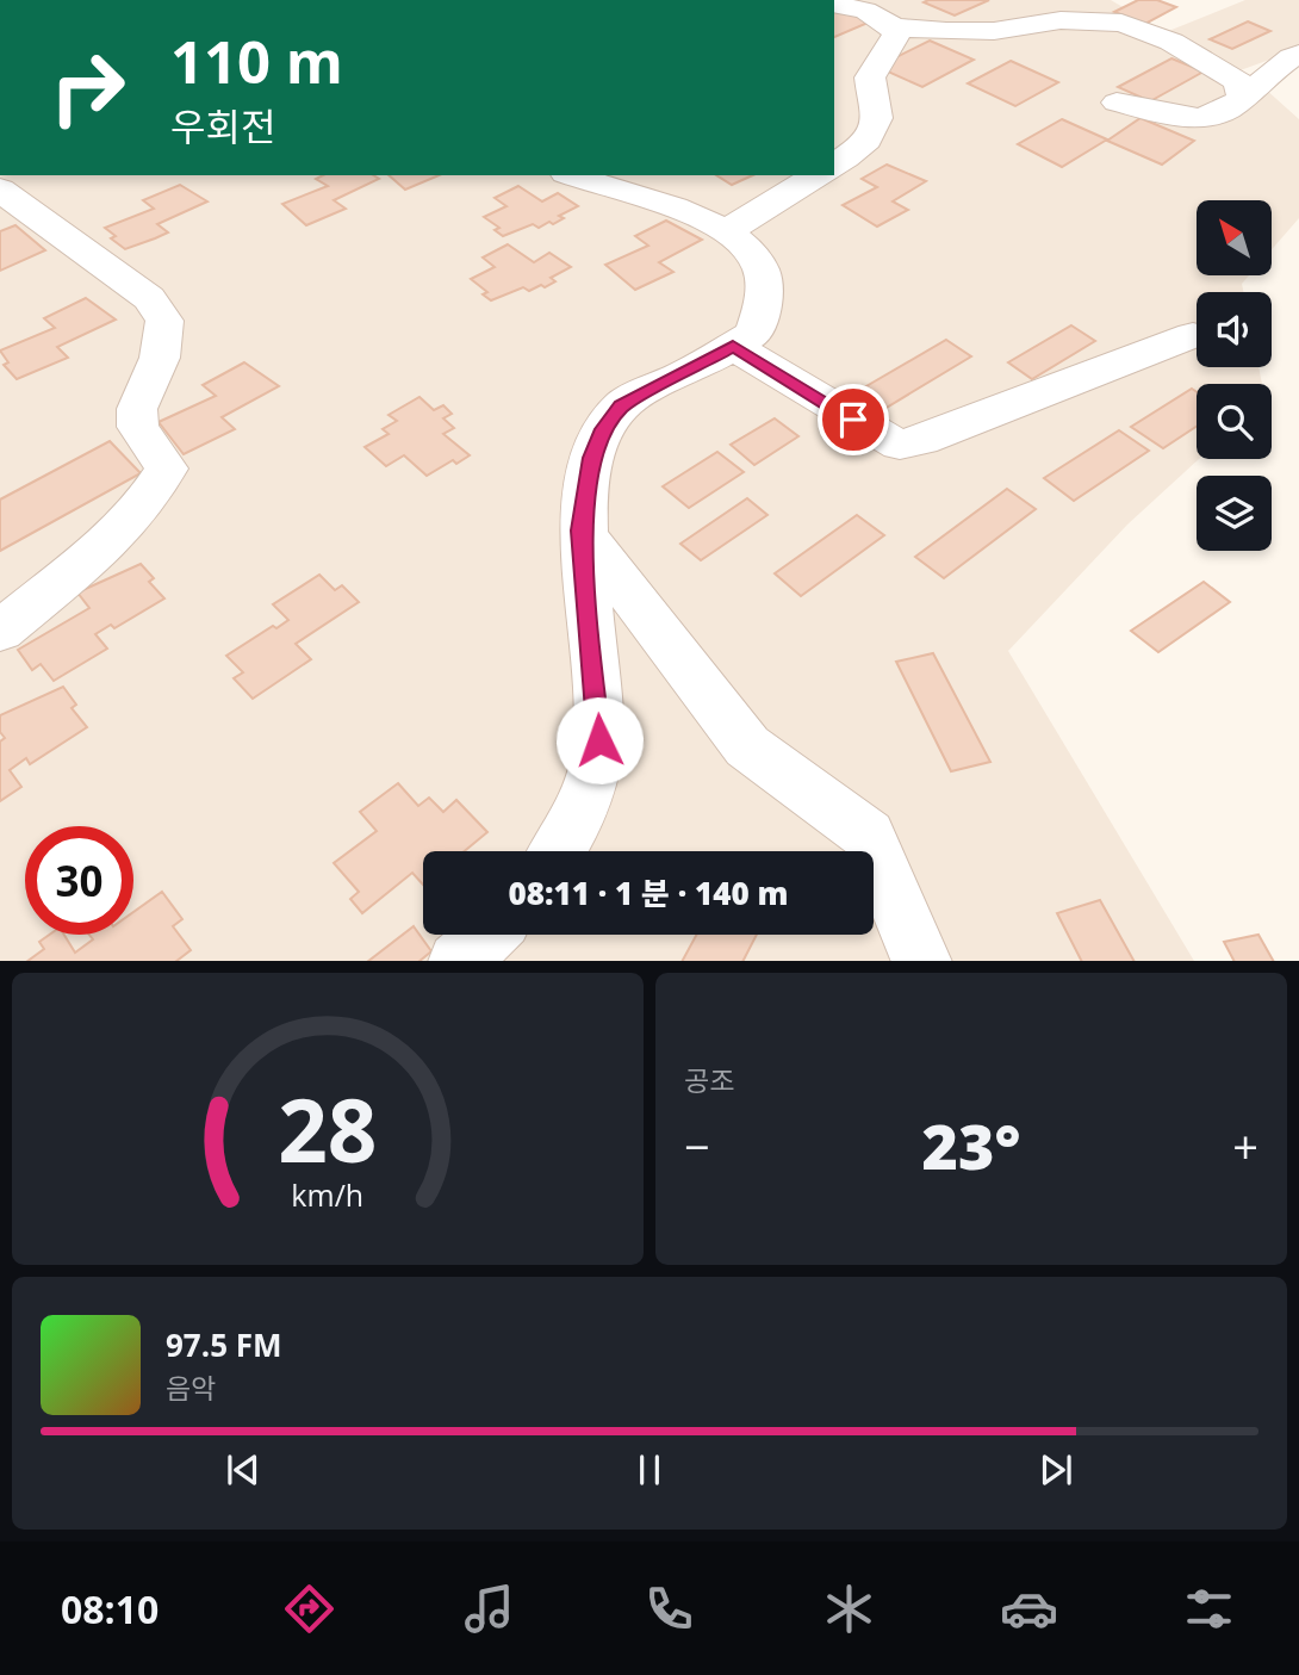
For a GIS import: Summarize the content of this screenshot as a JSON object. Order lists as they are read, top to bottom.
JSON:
{
  "north": "top left",
  "page": {
    "turn": ["110 m", "우회전"],
    "limit": "30",
    "trip": "08:11 · 1 분 · 140 m",
    "tile": "공조",
    "heat": ["−", "23°", "+"],
    "song": ["97.5 FM", "음악"],
    "tabs": "08:10",
    "gauge": ["28", "km/h"]
  }
}
